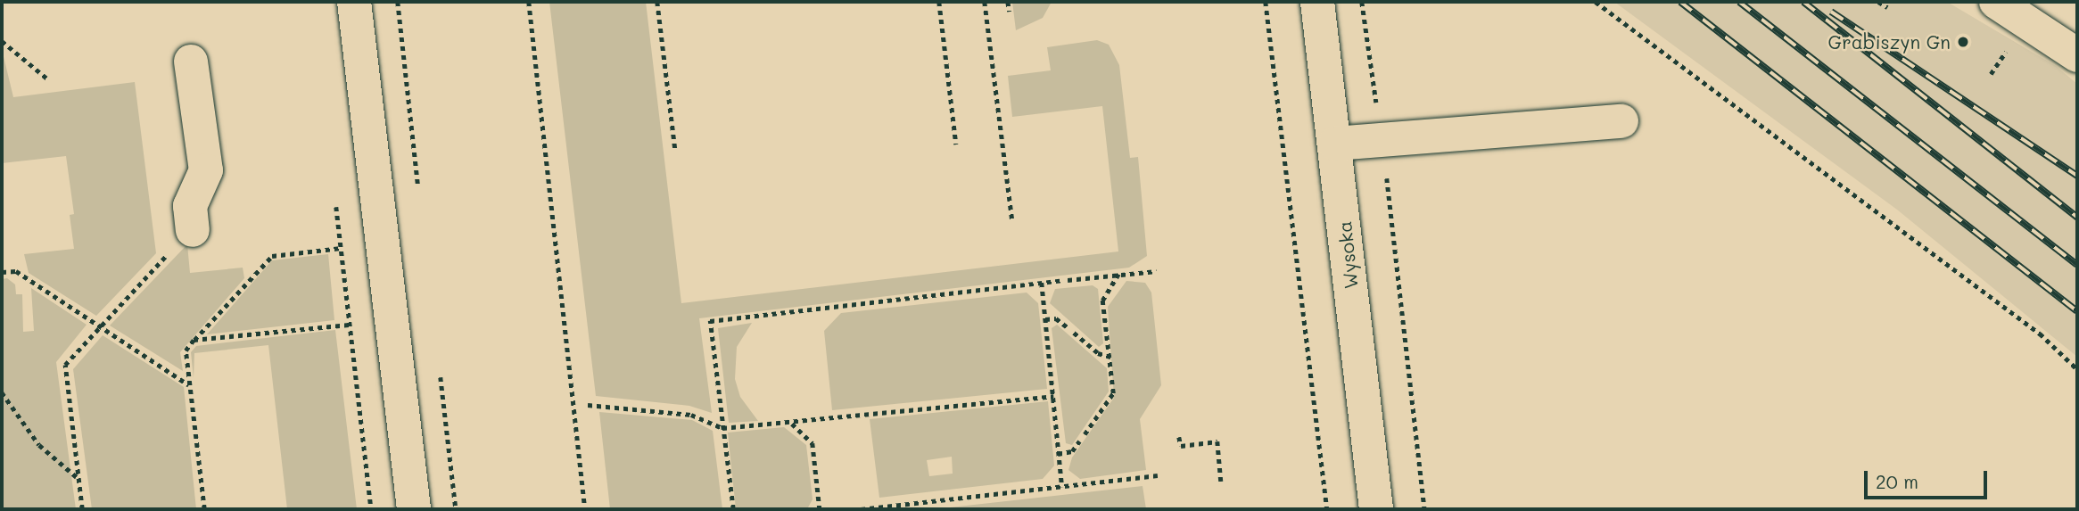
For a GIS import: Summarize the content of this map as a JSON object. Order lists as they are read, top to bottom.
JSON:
{
  "streets": {
    "street": ["Wysoka"]
  },
  "places": ["Grabiszyn Gn"],
  "scale_bar": "20 m"
}
